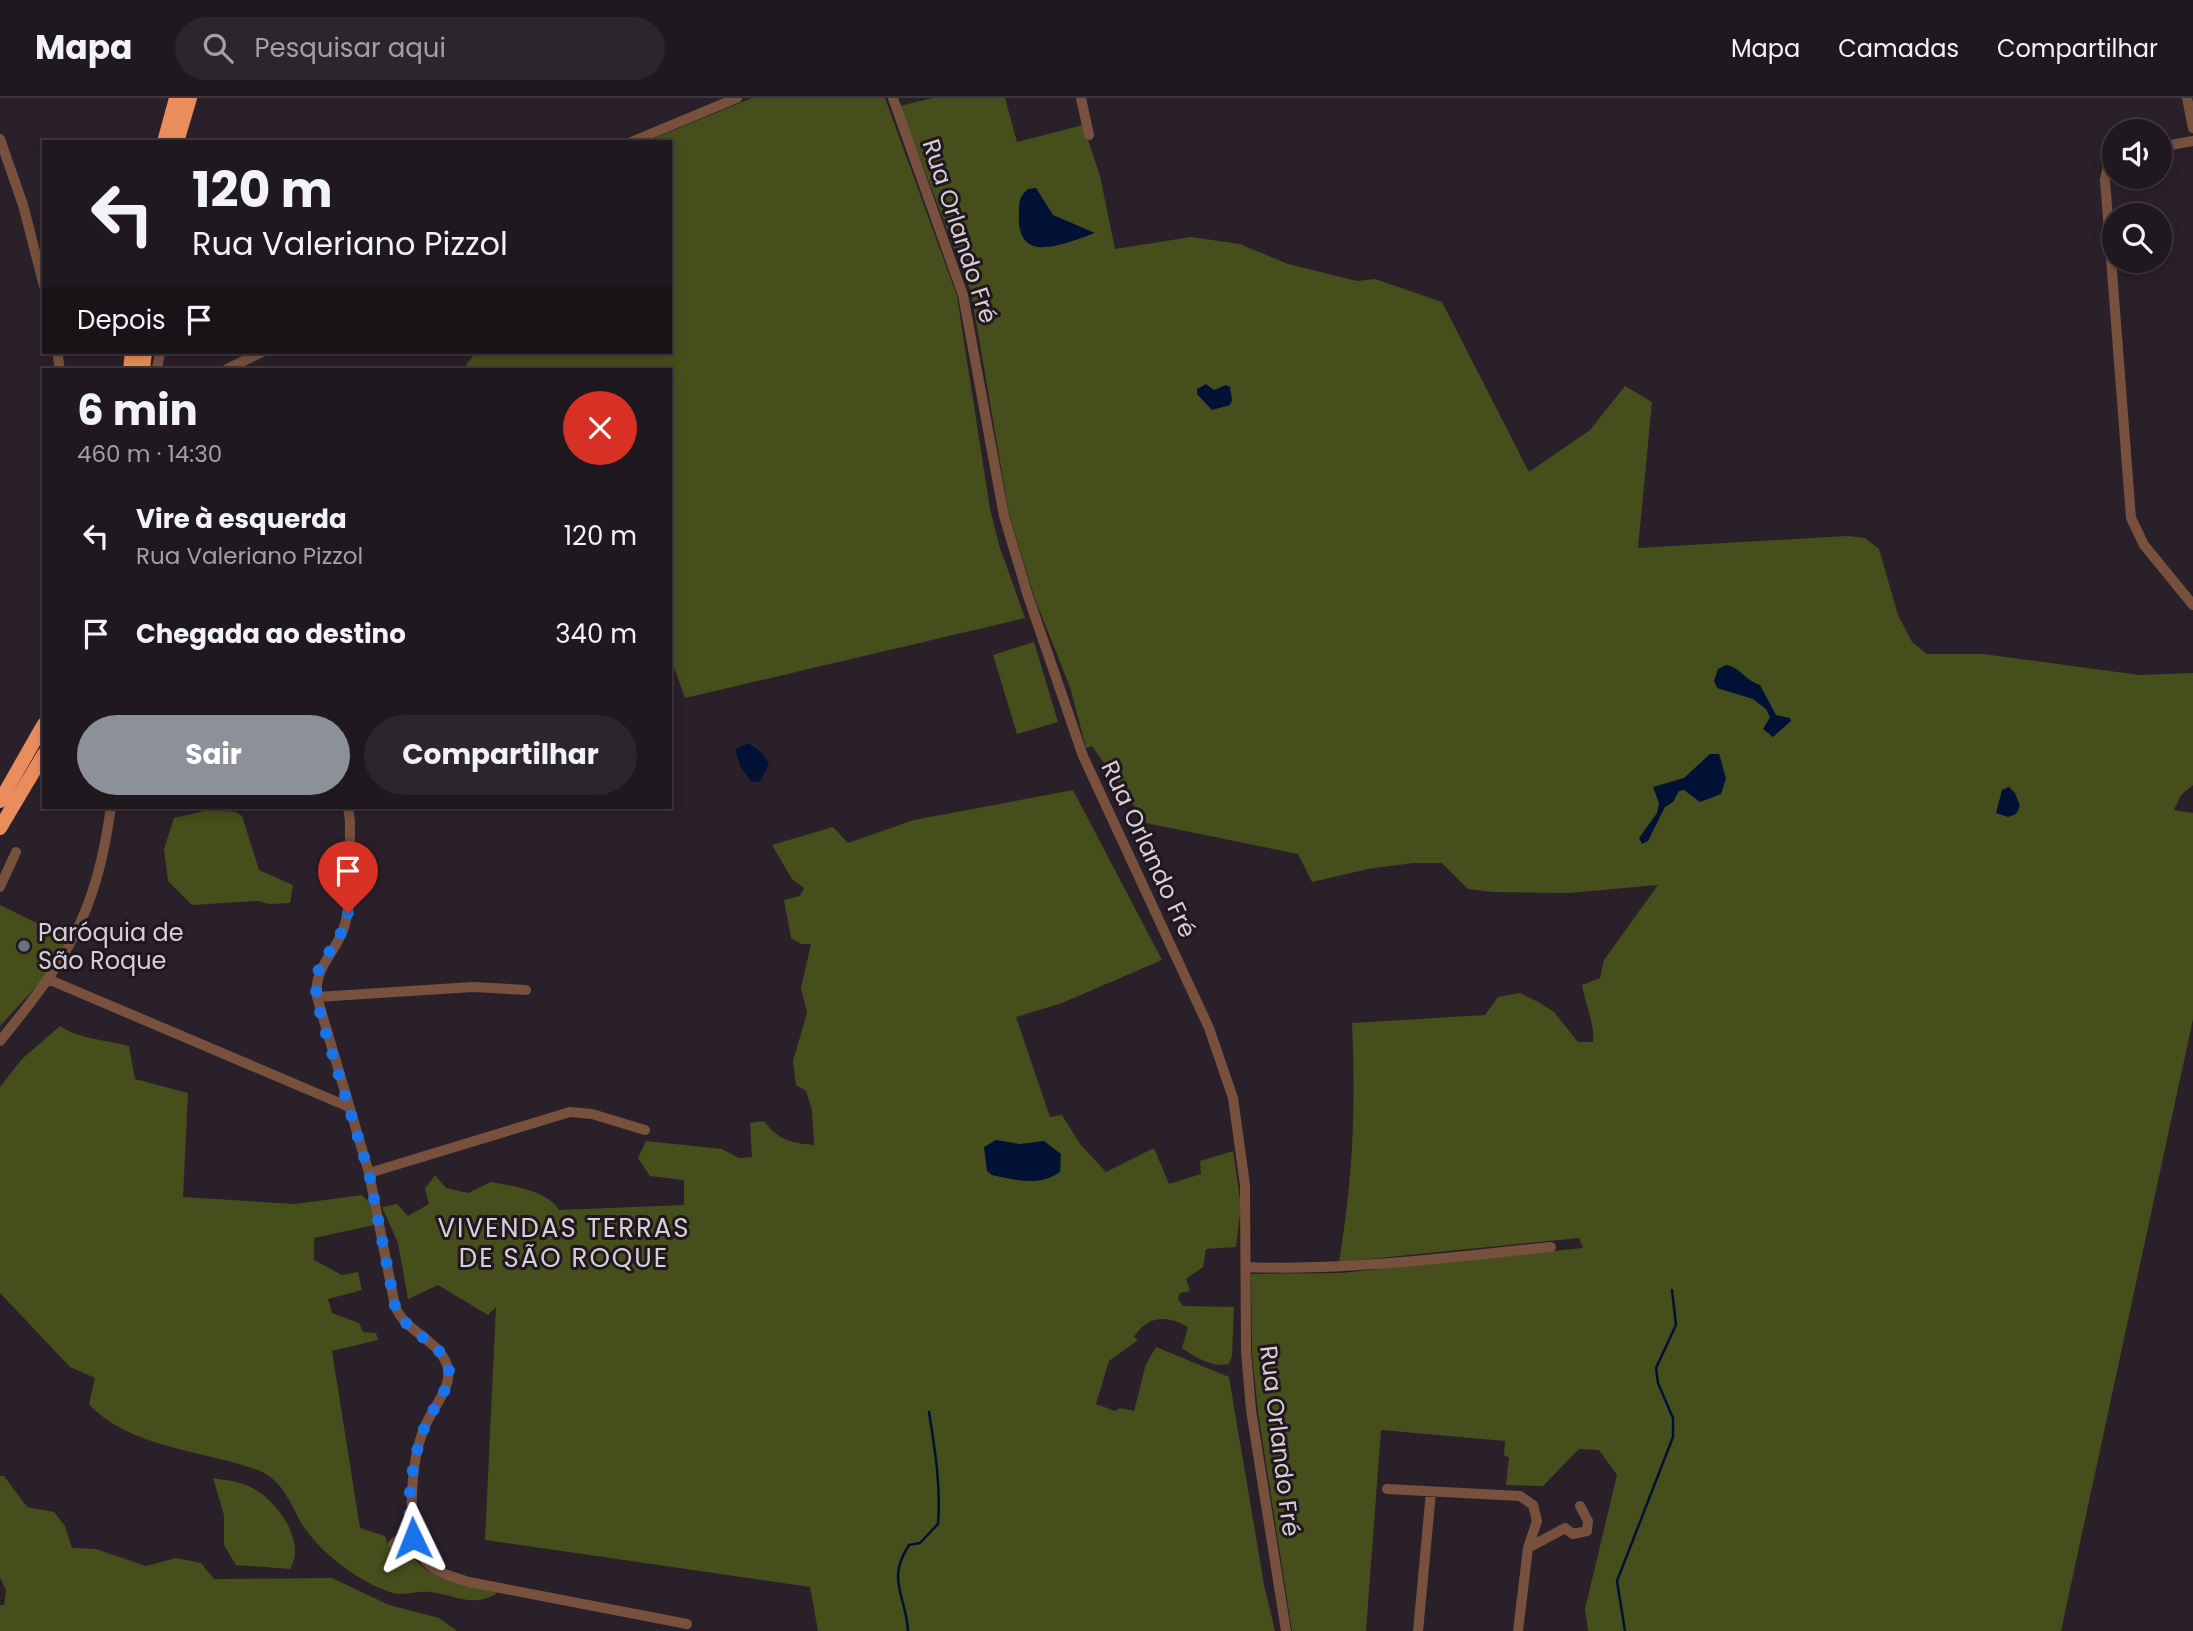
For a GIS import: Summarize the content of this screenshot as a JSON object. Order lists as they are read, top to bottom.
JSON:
{
  "streets": {
    "street": ["Rua Orlando Fré"]
  },
  "districts": ["VIVENDAS TERRAS DE SÃO ROQUE"],
  "places": ["Paróquia de São Roque"],
  "page": {
    "header": "Mapa",
    "search": "Pesquisar aqui",
    "nav": ["Mapa", "Camadas", "Compartilhar"],
    "turn": ["120 m", "Rua Valeriano Pizzol"],
    "then": "Depois",
    "heading": ["6 min", "460 m · 14:30"],
    "list": [
      {
        "name": "Vire à esquerda",
        "note": "Rua Valeriano Pizzol",
        "value": "120 m"
      },
      {
        "name": "Chegada ao destino",
        "value": "340 m"
      }
    ],
    "buttons": ["Sair", "Compartilhar"]
  }
}
